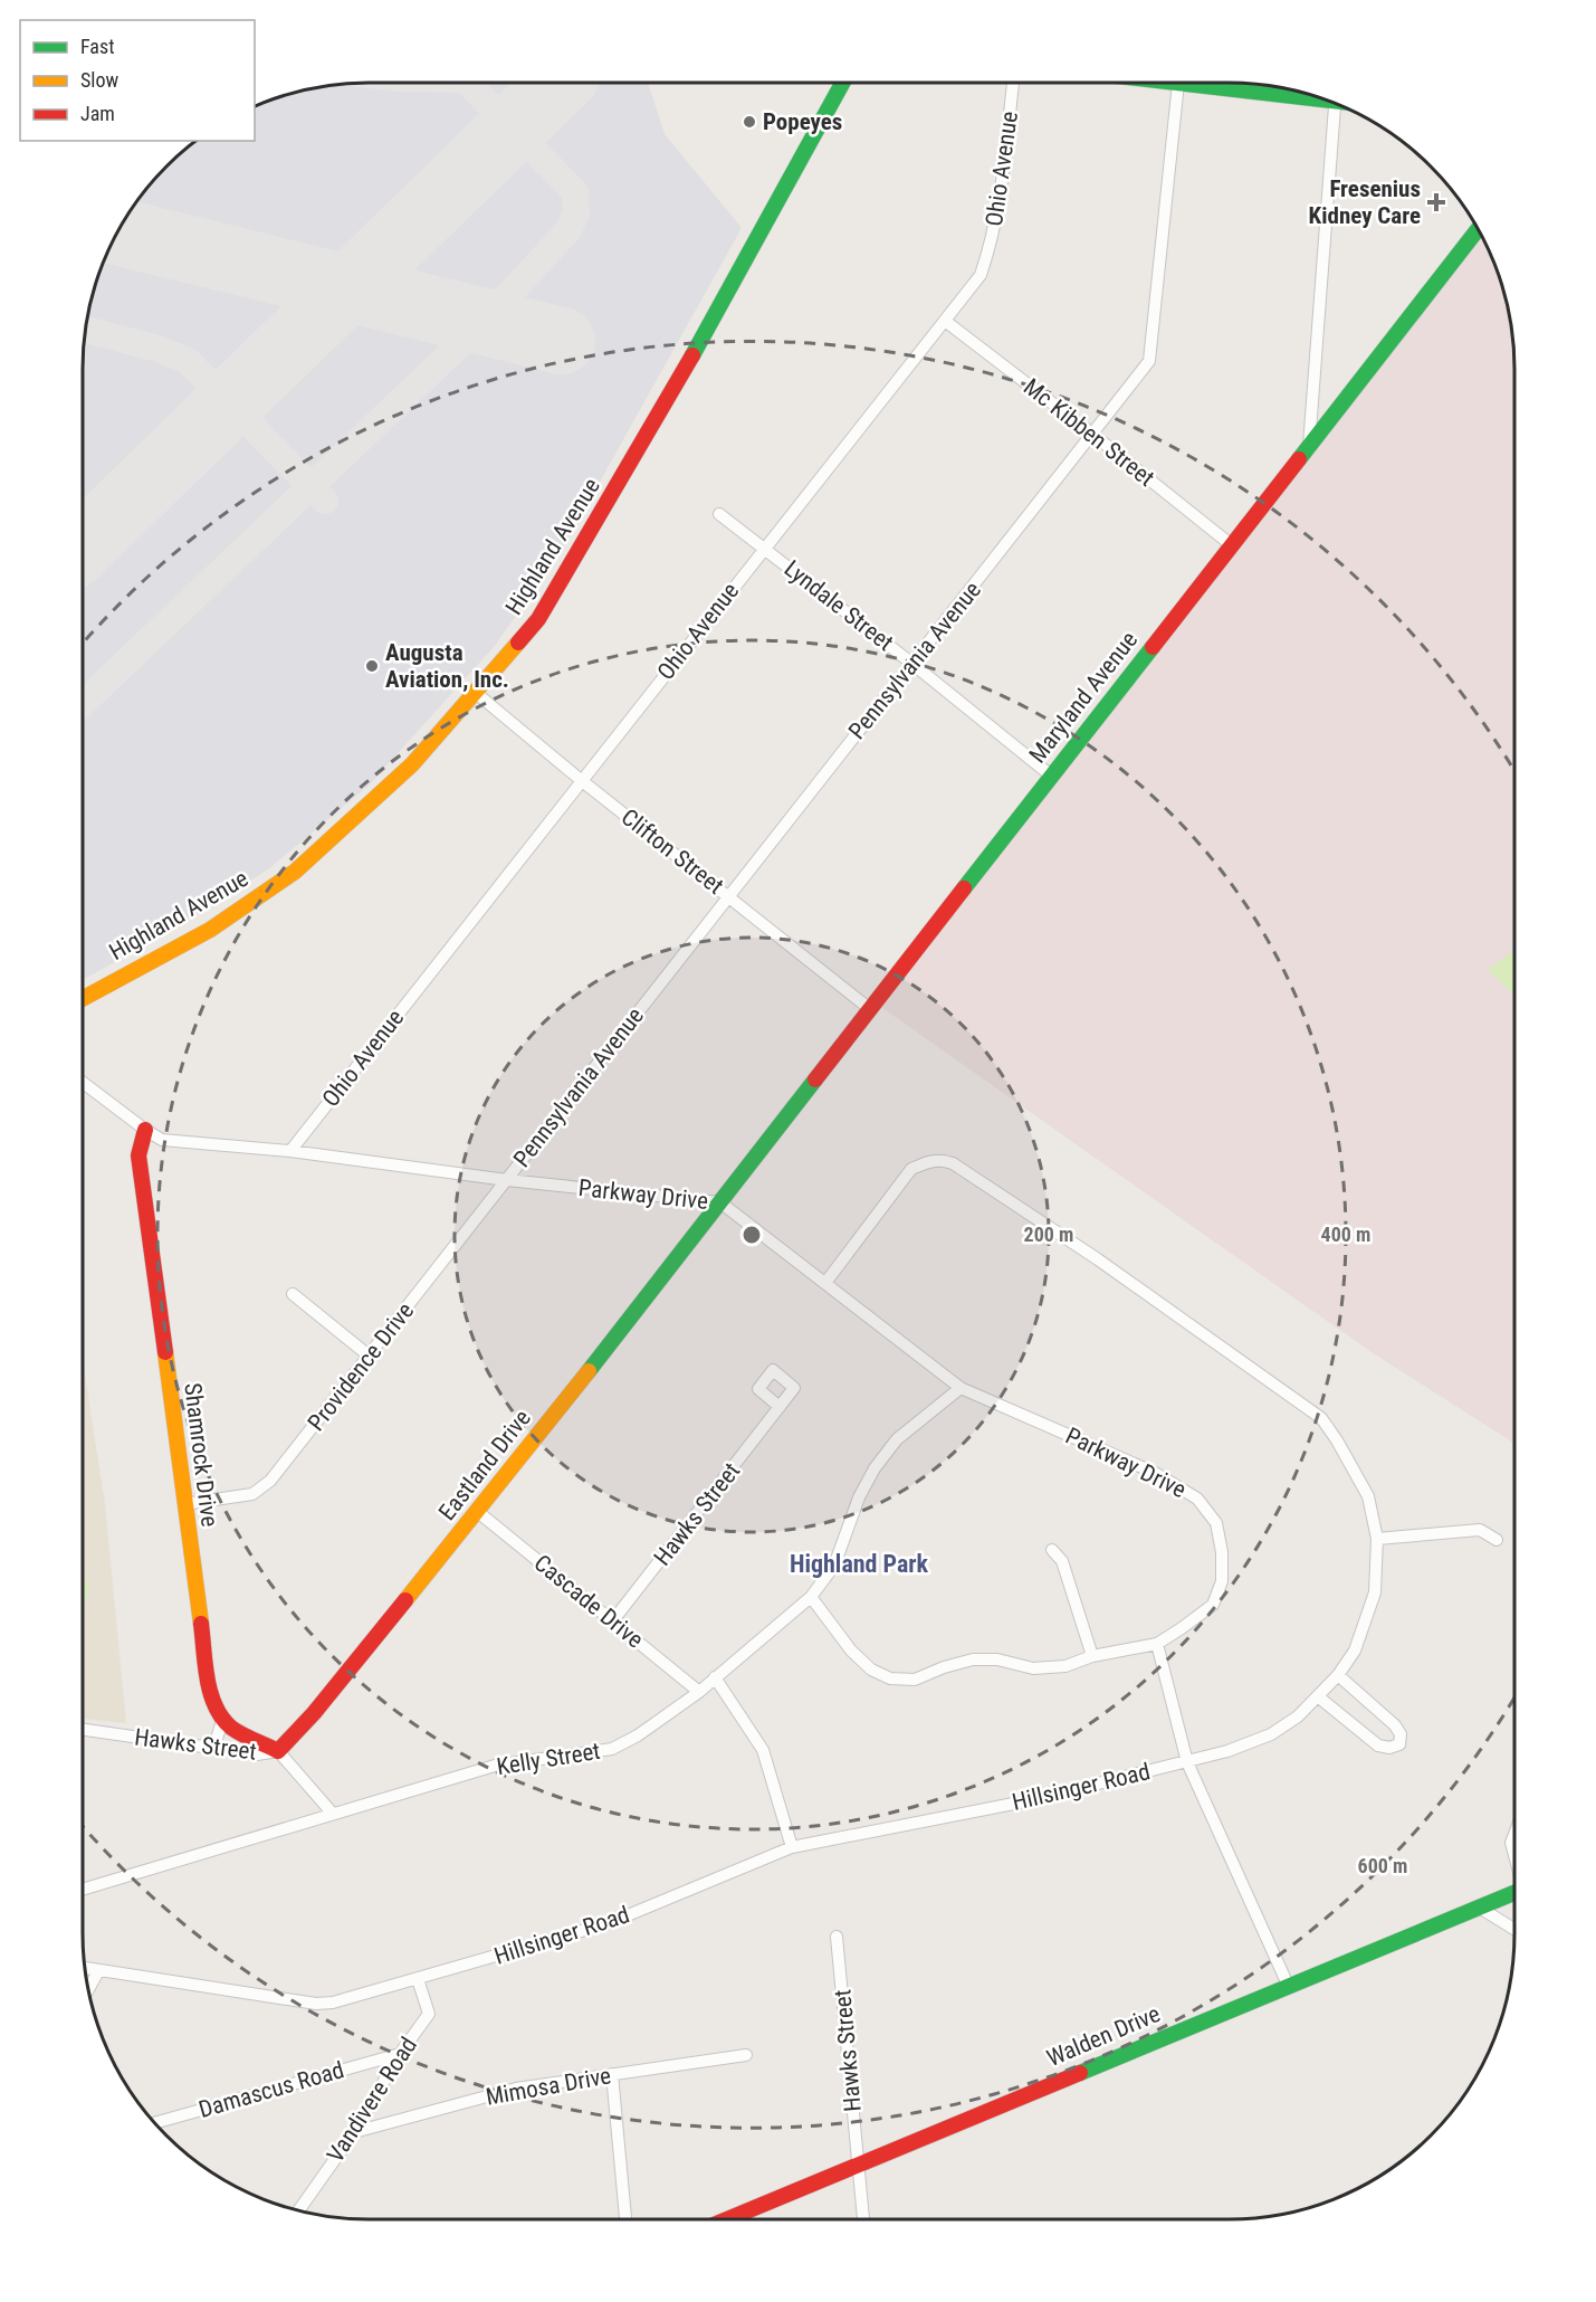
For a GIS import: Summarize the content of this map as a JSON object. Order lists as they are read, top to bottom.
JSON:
{
  "streets": {
    "street": [
      "Ohio Avenue",
      "Mc Kibben Street",
      "Highland Avenue",
      "Lyndale Street",
      "Pennsylvania Avenue",
      "Maryland Avenue",
      "Clifton Street",
      "Parkway Drive",
      "Providence Drive",
      "Shamrock Drive",
      "Eastland Drive",
      "Hawks Street",
      "Cascade Drive",
      "Kelly Street",
      "Hillsinger Road",
      "Walden Drive",
      "Mimosa Drive",
      "Damascus Road",
      "Vandivere Road"
    ]
  },
  "crossings": [
    ["Ohio Avenue", "Mc Kibben Street"],
    ["Ohio Avenue", "Lyndale Street"],
    ["Ohio Avenue", "Clifton Street"],
    ["Ohio Avenue", "Parkway Drive"],
    ["Mc Kibben Street", "Pennsylvania Avenue"],
    ["Mc Kibben Street", "Maryland Avenue"],
    ["Highland Avenue", "Clifton Street"],
    ["Lyndale Street", "Pennsylvania Avenue"],
    ["Lyndale Street", "Maryland Avenue"],
    ["Pennsylvania Avenue", "Clifton Street"],
    ["Pennsylvania Avenue", "Parkway Drive"],
    ["Pennsylvania Avenue", "Providence Drive"],
    ["Maryland Avenue", "Clifton Street"],
    ["Maryland Avenue", "Parkway Drive"],
    ["Maryland Avenue", "Eastland Drive"],
    ["Parkway Drive", "Providence Drive"],
    ["Parkway Drive", "Shamrock Drive"],
    ["Parkway Drive", "Eastland Drive"],
    ["Parkway Drive", "Kelly Street"],
    ["Parkway Drive", "Hillsinger Road"],
    ["Providence Drive", "Shamrock Drive"],
    ["Eastland Drive", "Hawks Street"],
    ["Eastland Drive", "Cascade Drive"],
    ["Hawks Street", "Cascade Drive"],
    ["Hawks Street", "Kelly Street"],
    ["Hawks Street", "Walden Drive"],
    ["Cascade Drive", "Kelly Street"],
    ["Hillsinger Road", "Vandivere Road"],
    ["Mimosa Drive", "Vandivere Road"],
    ["Damascus Road", "Vandivere Road"]
  ],
  "districts": ["Highland Park"],
  "places": {
    "other": ["Popeyes", "Augusta Aviation, Inc."],
    "health": ["Fresenius Kidney Care"]
  },
  "legend": ["Fast", "Slow", "Jam"],
  "rings": ["200 m", "400 m", "600 m"]
}
